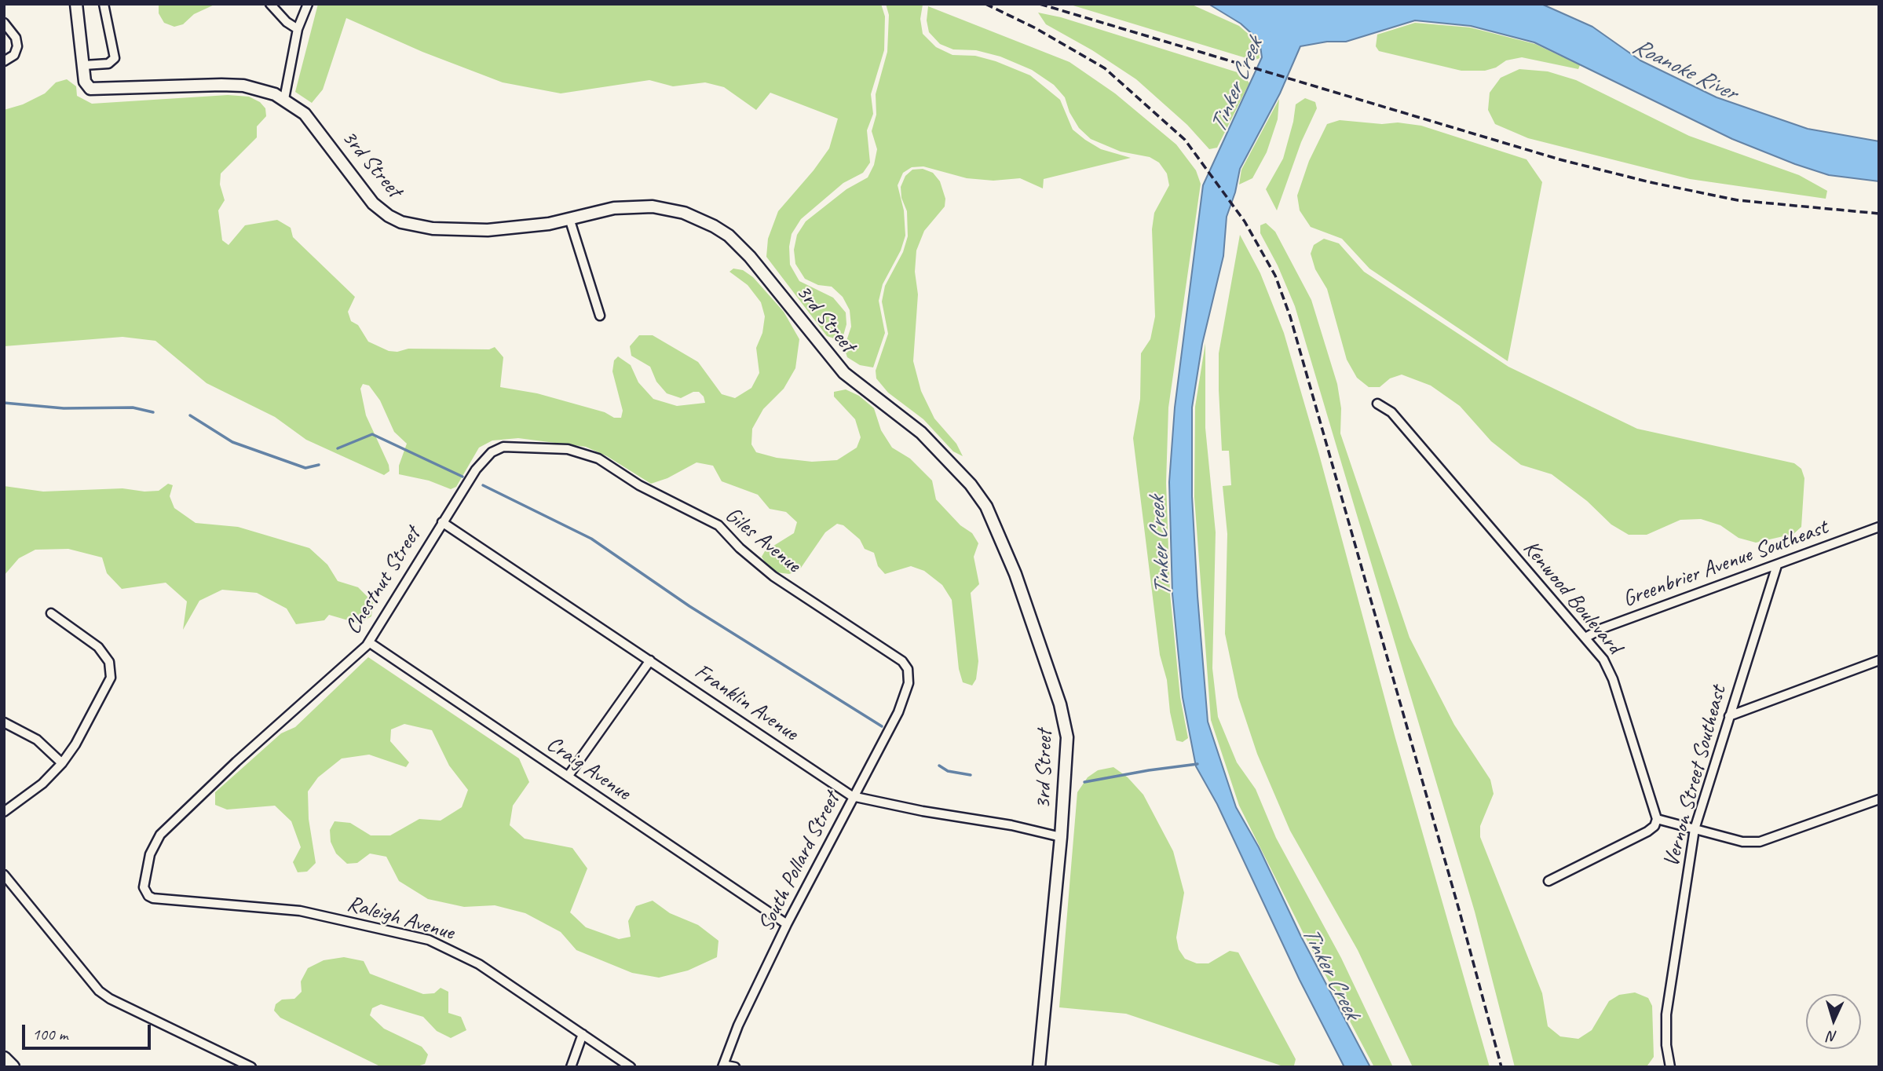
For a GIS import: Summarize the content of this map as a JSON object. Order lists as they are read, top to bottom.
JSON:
{
  "streets": {
    "street": [
      "3rd Street",
      "Giles Avenue",
      "Greenbrier Avenue Southeast",
      "Chestnut Street",
      "Kenwood Boulevard",
      "Franklin Avenue",
      "Craig Avenue",
      "Vernon Street Southeast",
      "South Pollard Street",
      "Raleigh Avenue"
    ]
  },
  "crossings": [
    ["3rd Street", "Franklin Avenue"],
    ["Giles Avenue", "Chestnut Street"],
    ["Giles Avenue", "South Pollard Street"],
    ["Greenbrier Avenue Southeast", "Kenwood Boulevard"],
    ["Greenbrier Avenue Southeast", "Vernon Street Southeast"],
    ["Chestnut Street", "Franklin Avenue"],
    ["Chestnut Street", "Craig Avenue"],
    ["Chestnut Street", "Raleigh Avenue"],
    ["Franklin Avenue", "South Pollard Street"],
    ["Craig Avenue", "South Pollard Street"]
  ],
  "water": ["Roanoke River", "Tinker Creek"],
  "scale_bar": "100 m",
  "north": "bottom"
}
